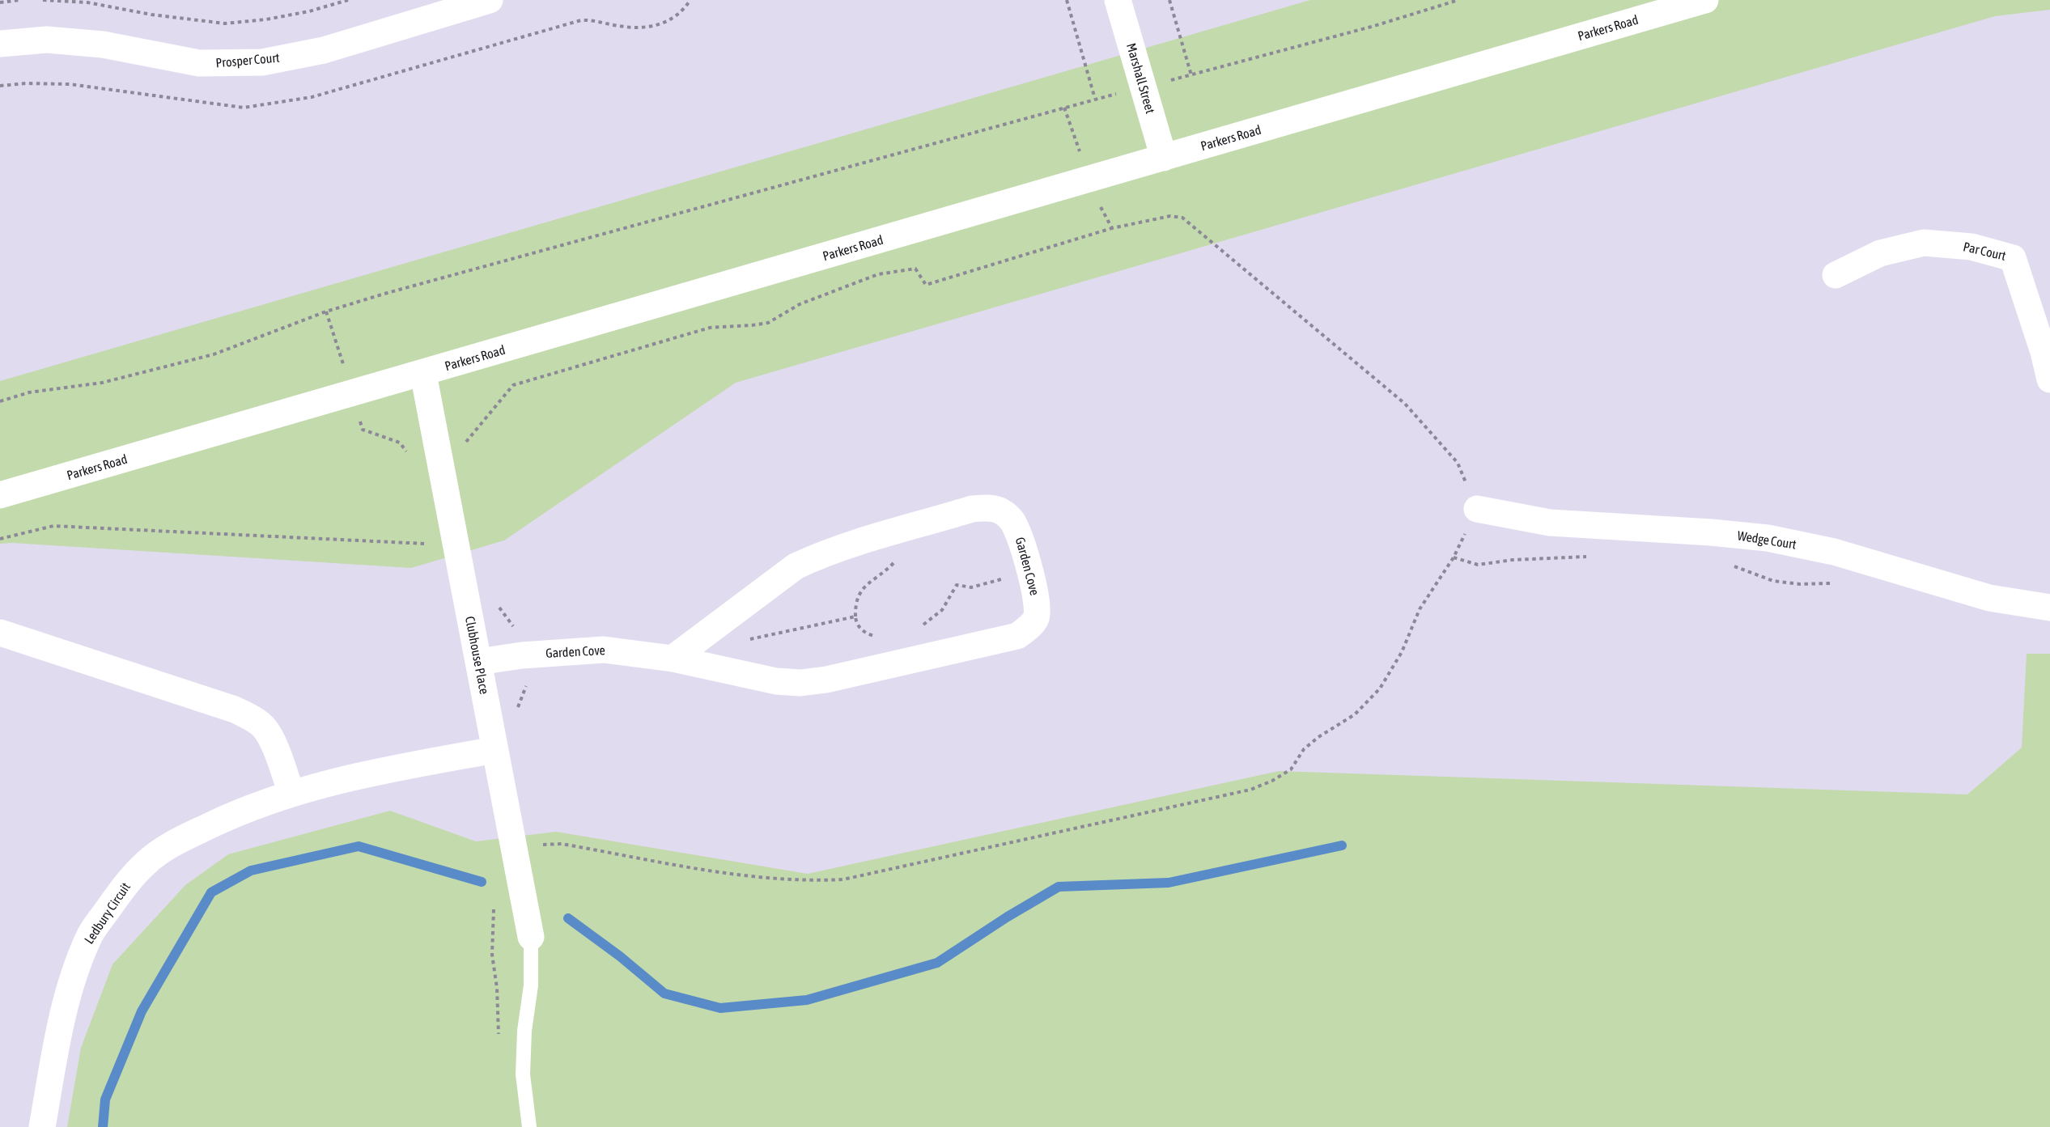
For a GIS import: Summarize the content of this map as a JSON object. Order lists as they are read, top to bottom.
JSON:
{
  "streets": {
    "street": [
      "Parkers Road",
      "Prosper Court",
      "Marshall Street",
      "Par Court",
      "Wedge Court",
      "Garden Cove",
      "Clubhouse Place",
      "Ledbury Circuit"
    ]
  },
  "crossings": [
    ["Parkers Road", "Marshall Street"],
    ["Parkers Road", "Clubhouse Place"],
    ["Garden Cove", "Clubhouse Place"],
    ["Clubhouse Place", "Ledbury Circuit"]
  ]
}
